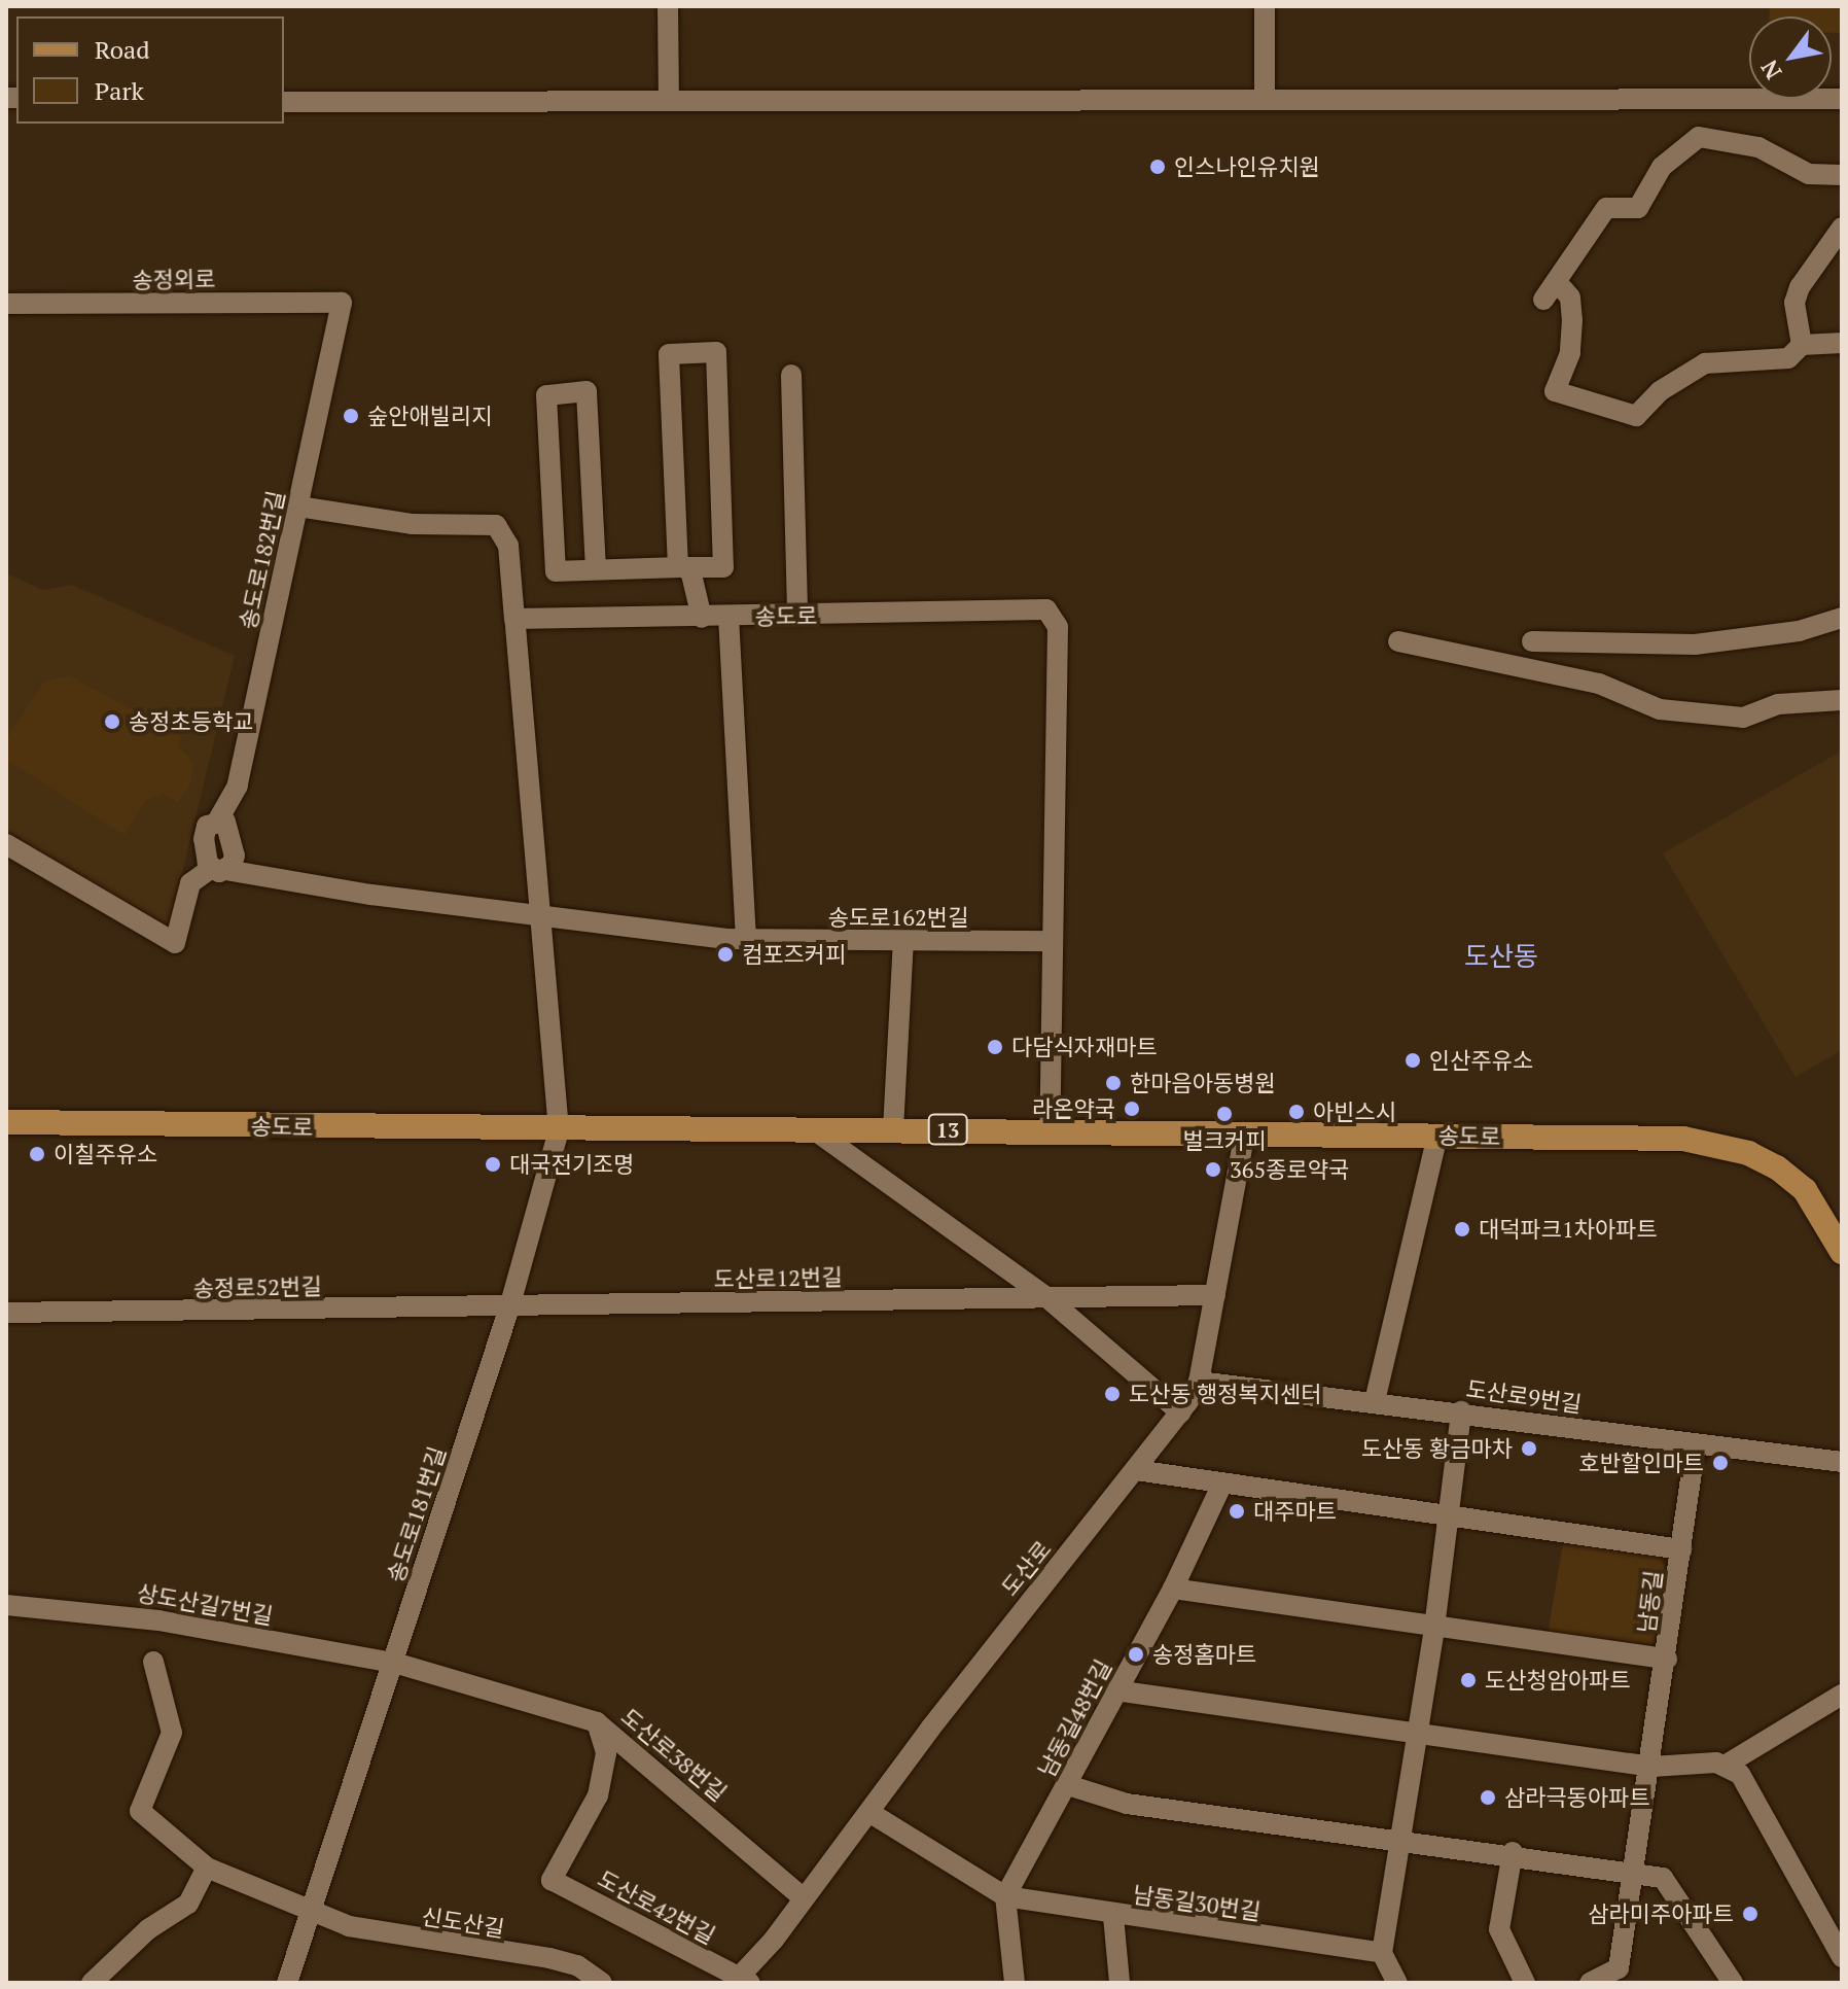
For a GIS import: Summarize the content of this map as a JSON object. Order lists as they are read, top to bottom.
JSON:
{
  "streets": {
    "main road": ["송도로", "13"],
    "street": [
      "송정외로",
      "송도로182번길",
      "송도로162번길",
      "도산로12번길",
      "송정로52번길",
      "도산로9번길",
      "송도로181번길",
      "도산로",
      "남동길",
      "상도산길7번길",
      "남동길48번길",
      "도산로38번길",
      "남동길30번길",
      "도산로42번길",
      "신도산길"
    ]
  },
  "crossings": [
    ["송정외로", "송도로182번길"],
    ["송도로", "송도로162번길"],
    ["송도로", "송도로181번길"],
    ["송도로", "도산로"],
    ["도산로12번길", "송정로52번길"],
    ["도산로12번길", "송도로181번길"],
    ["도산로12번길", "도산로"],
    ["송정로52번길", "송도로181번길"],
    ["도산로9번길", "도산로"],
    ["도산로9번길", "남동길"],
    ["송도로181번길", "상도산길7번길"],
    ["송도로181번길", "도산로38번길"],
    ["송도로181번길", "신도산길"],
    ["도산로", "도산로38번길"],
    ["도산로", "도산로42번길"],
    ["상도산길7번길", "도산로38번길"],
    ["남동길48번길", "남동길30번길"],
    ["도산로38번길", "도산로42번길"]
  ],
  "districts": ["도산동"],
  "places": [
    "인스나인유치원",
    "숲안애빌리지",
    "송정초등학교",
    "컴포즈커피",
    "다담식자재마트",
    "인산주유소",
    "한마음아동병원",
    "라온약국",
    "아빈스시",
    "벌크커피",
    "이칠주유소",
    "대국전기조명",
    "365종로약국",
    "대덕파크1차아파트",
    "도산동 행정복지센터",
    "도산동 황금마차",
    "호반할인마트",
    "대주마트",
    "송정홈마트",
    "도산청암아파트",
    "삼라극동아파트",
    "삼라미주아파트"
  ],
  "legend": ["Road", "Park"],
  "north": "bottom left"
}
